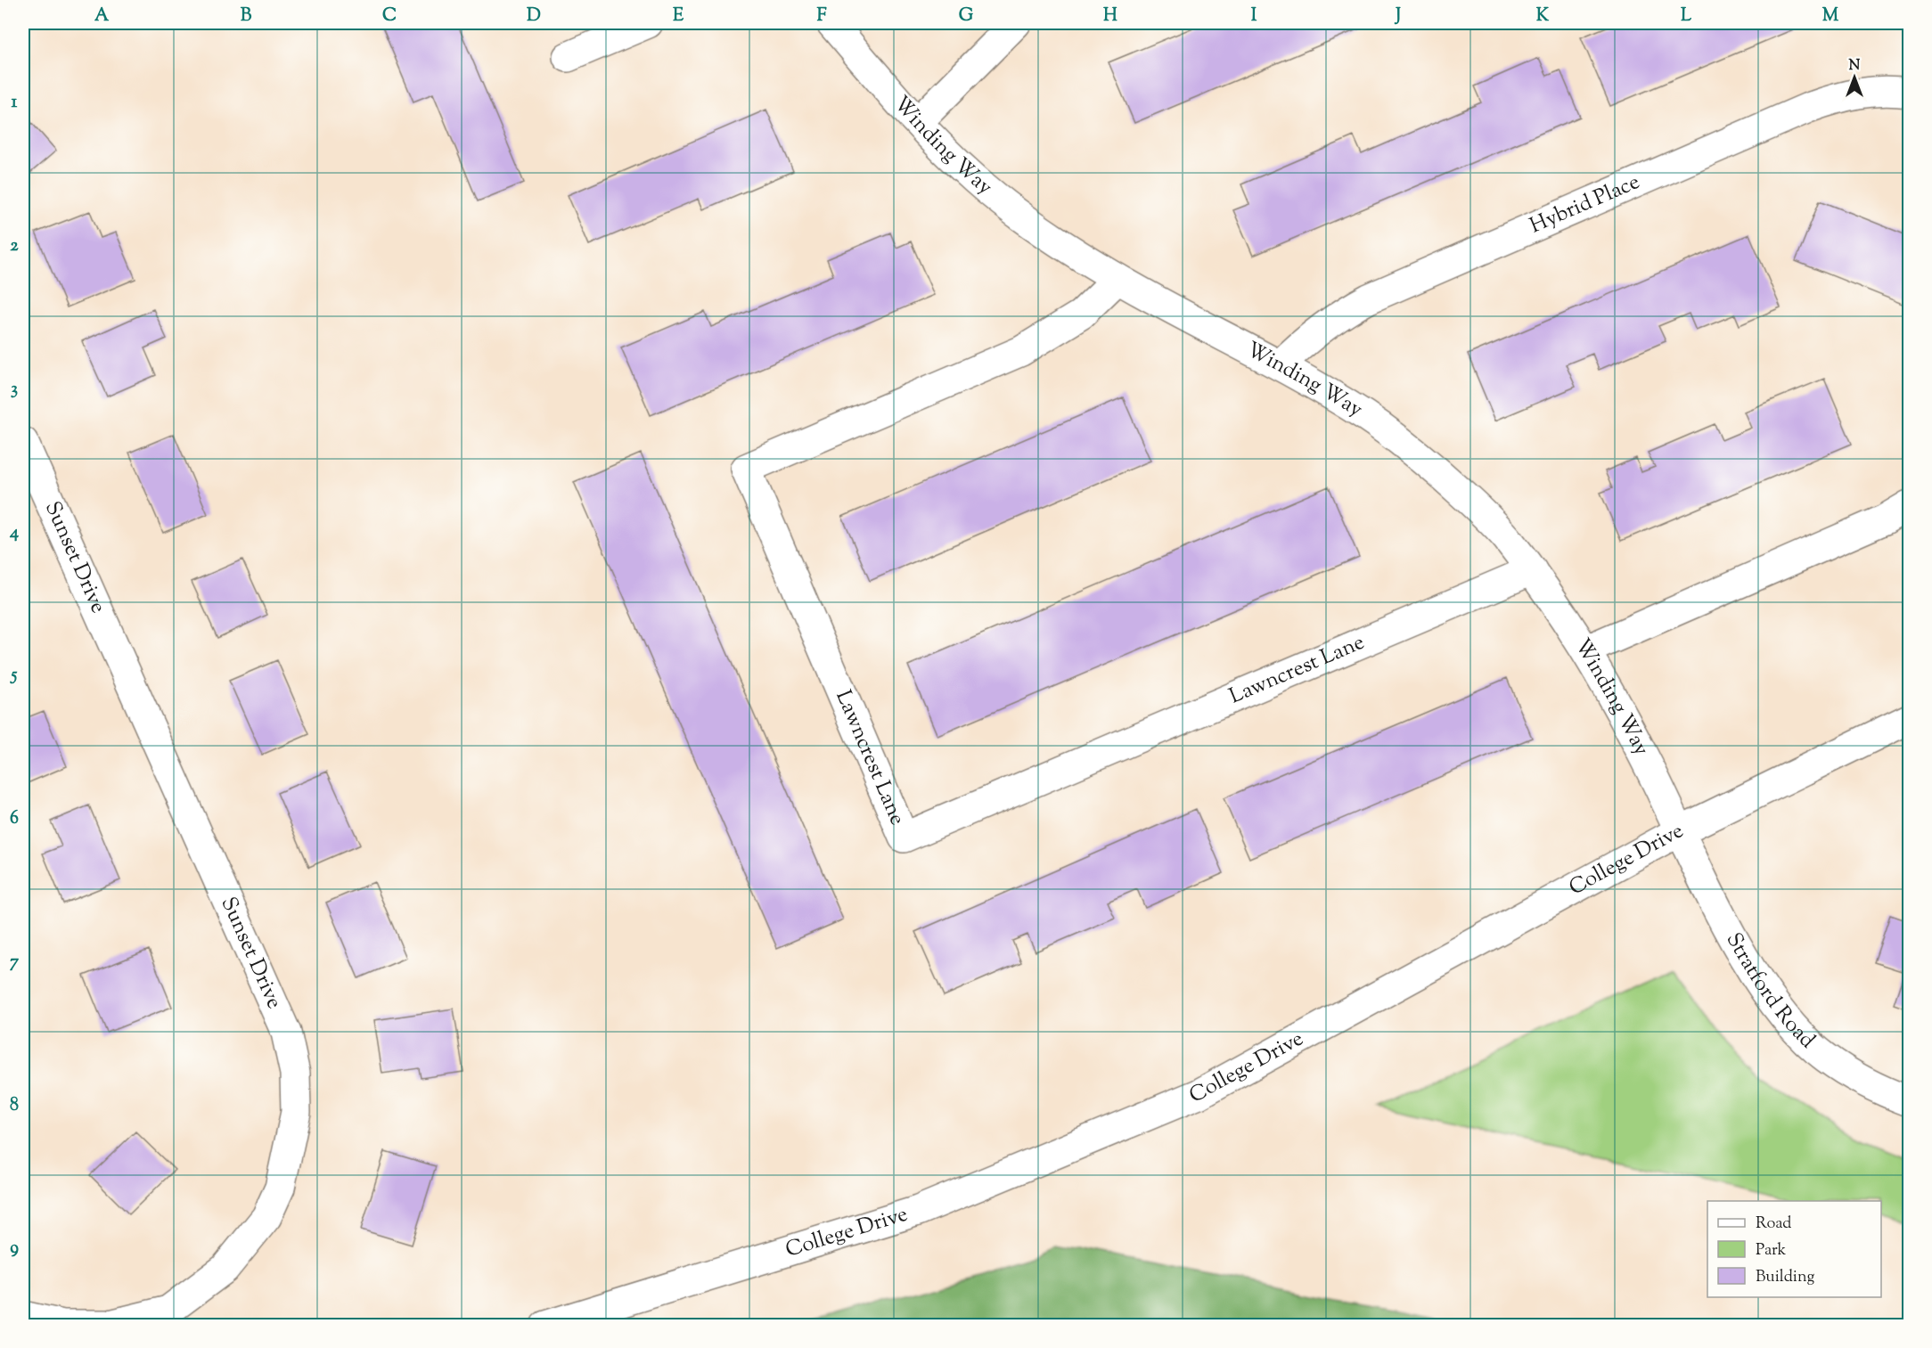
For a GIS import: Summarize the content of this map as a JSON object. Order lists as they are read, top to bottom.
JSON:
{
  "streets": {
    "street": [
      "Winding Way",
      "Hybrid Place",
      "Sunset Drive",
      "Lawncrest Lane",
      "College Drive",
      "Stratford Road"
    ]
  },
  "crossings": [
    ["Winding Way", "Hybrid Place"],
    ["Winding Way", "Lawncrest Lane"],
    ["Winding Way", "College Drive"],
    ["Winding Way", "Stratford Road"],
    ["College Drive", "Stratford Road"]
  ],
  "legend": ["Road", "Park", "Building"],
  "north": "top",
  "grid": {
    "columns": [
      "A",
      "B",
      "C",
      "D",
      "E",
      "F",
      "G",
      "H",
      "I",
      "J",
      "K",
      "L",
      "M"
    ],
    "rows": [
      "1",
      "2",
      "3",
      "4",
      "5",
      "6",
      "7",
      "8",
      "9"
    ]
  }
}
